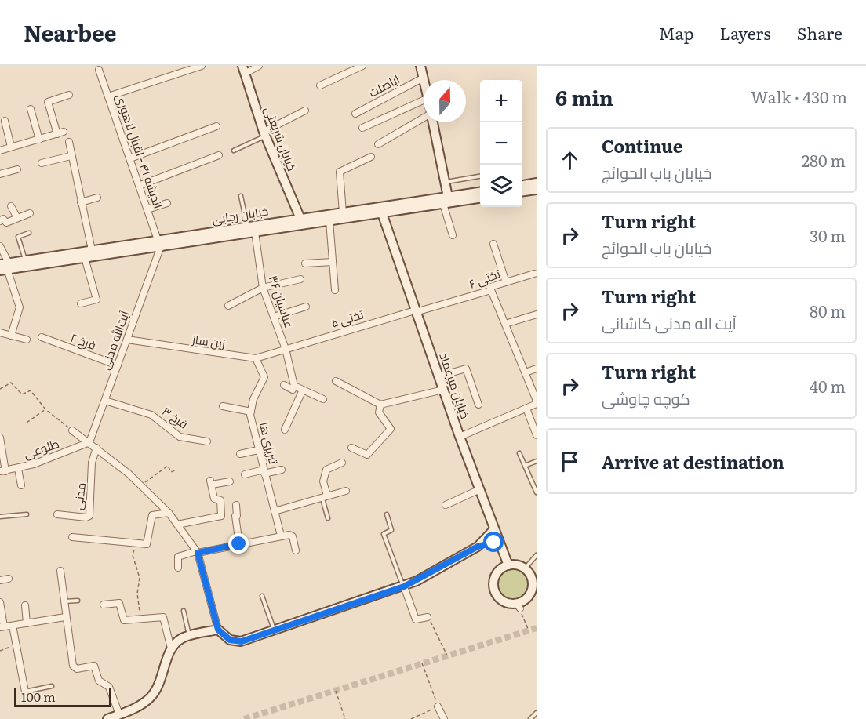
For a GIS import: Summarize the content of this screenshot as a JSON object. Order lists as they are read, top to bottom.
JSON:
{
  "streets": {
    "street": [
      "اباصلت",
      "خیابان شریعتی",
      "اندیشه ۴۱ - اقبال لاهوری",
      "خیابان رجایی",
      "تختی ۶",
      "عباسیان ۳۶",
      "تختی ۵",
      "آیت‌الله مدنی",
      "فرخ ۲",
      "زین ساز",
      "خیابان میرعماد",
      "فرخ ۳",
      "تبریزی ها",
      "طلوعی",
      "مدنی"
    ]
  },
  "crossings": [
    ["خیابان شریعتی", "خیابان رجایی"],
    ["اندیشه ۴۱ - اقبال لاهوری", "خیابان رجایی"],
    ["اندیشه ۴۱ - اقبال لاهوری", "آیت‌الله مدنی"],
    ["خیابان رجایی", "عباسیان ۳۶"],
    ["خیابان رجایی", "آیت‌الله مدنی"],
    ["خیابان رجایی", "خیابان میرعماد"],
    ["تختی ۶", "تختی ۵"],
    ["تختی ۶", "خیابان میرعماد"],
    ["عباسیان ۳۶", "تختی ۵"],
    ["عباسیان ۳۶", "زین ساز"],
    ["تختی ۵", "زین ساز"],
    ["تختی ۵", "خیابان میرعماد"],
    ["آیت‌الله مدنی", "فرخ ۲"],
    ["آیت‌الله مدنی", "زین ساز"],
    ["آیت‌الله مدنی", "فرخ ۳"],
    ["آیت‌الله مدنی", "طلوعی"],
    ["زین ساز", "تبریزی ها"]
  ],
  "scale_bar": "100 m",
  "north": "top",
  "page": {
    "header": "Nearbee",
    "nav": ["Map", "Layers", "Share"],
    "heading": ["6 min", "Walk · 430 m"],
    "map_buttons": ["+", "−"],
    "list": [
      ["Continue", "خیابان باب الحوائج", "280 m"],
      ["Turn right", "خیابان باب الحوائج", "30 m"],
      ["Turn right", "آیت اله مدنی کاشانی", "80 m"],
      ["Turn right", "کوچه چاوشی", "40 m"],
      "Arrive at destination"
    ],
    "scale": "100 m"
  }
}
